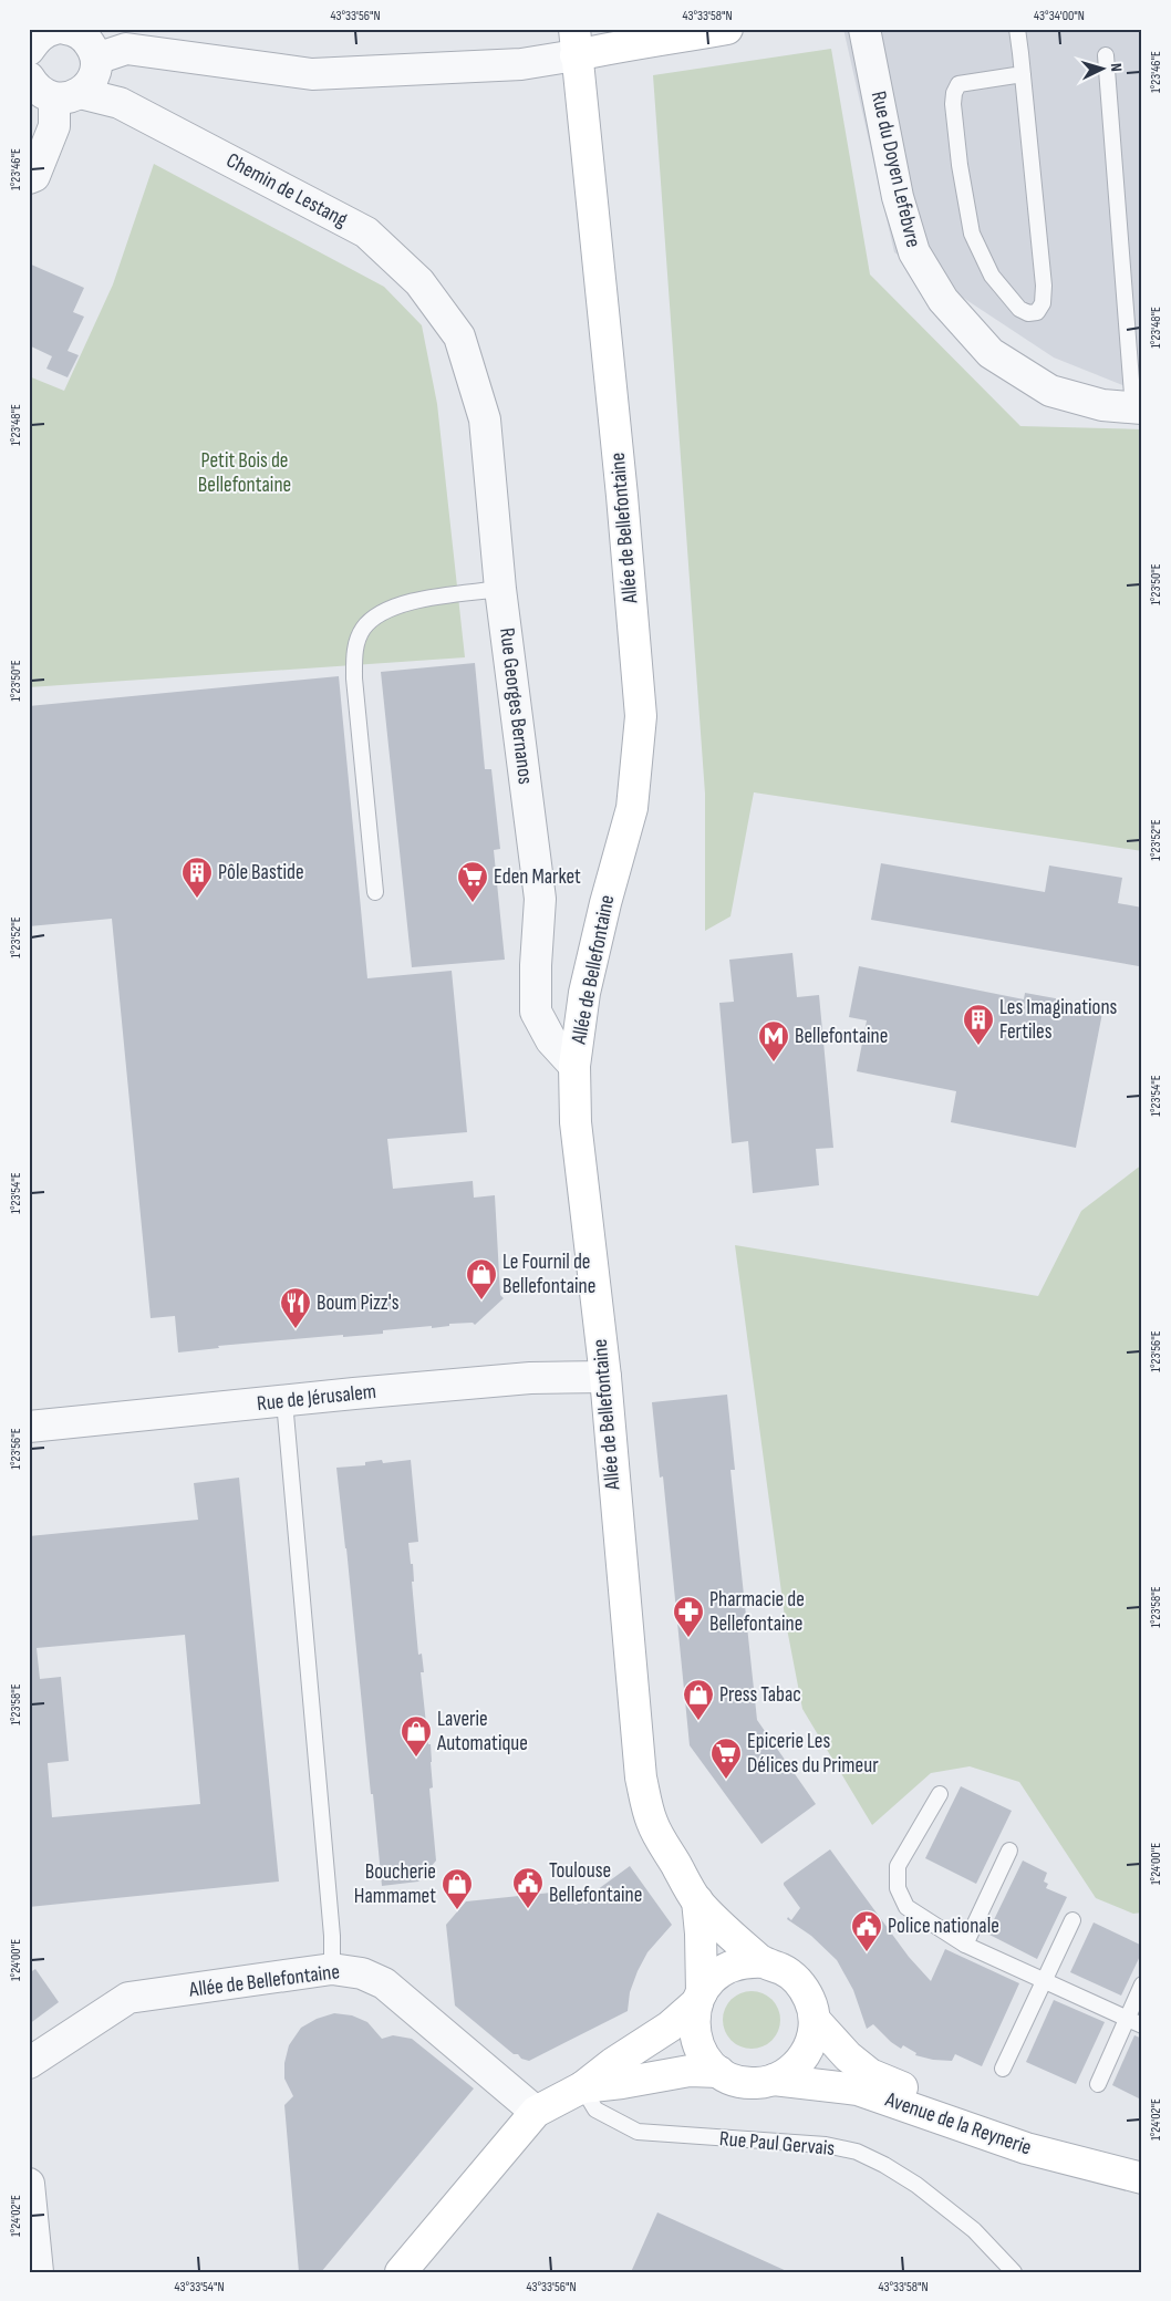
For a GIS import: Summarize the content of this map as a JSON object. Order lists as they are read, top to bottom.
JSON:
{
  "streets": {
    "street": [
      "Rue du Doyen Lefebvre",
      "Chemin de Lestang",
      "Allée de Bellefontaine",
      "Rue Georges Bernanos",
      "Rue de Jérusalem",
      "Avenue de la Reynerie"
    ],
    "lane": ["Rue Paul Gervais"]
  },
  "crossings": [
    ["Chemin de Lestang", "Rue Georges Bernanos"],
    ["Allée de Bellefontaine", "Rue Georges Bernanos"],
    ["Allée de Bellefontaine", "Rue de Jérusalem"],
    ["Allée de Bellefontaine", "Avenue de la Reynerie"]
  ],
  "parks": ["Petit Bois de Bellefontaine"],
  "places": {
    "building": ["Pôle Bastide", "Les Imaginations Fertiles"],
    "supermarket": ["Eden Market", "Epicerie Les Délices du Primeur"],
    "metro station": ["Bellefontaine"],
    "shop": [
      "Le Fournil de Bellefontaine",
      "Press Tabac",
      "Laverie Automatique",
      "Boucherie Hammamet"
    ],
    "restaurant": ["Boum Pizz's"],
    "pharmacy": ["Pharmacie de Bellefontaine"],
    "public building": ["Toulouse Bellefontaine", "Police nationale"]
  },
  "north": "right",
  "coordinates": [
    "43°33'56\"N",
    "43°33'58\"N",
    "43°34'00\"N",
    "1°23'46\"E",
    "1°23'48\"E",
    "1°23'50\"E",
    "1°23'52\"E",
    "1°23'54\"E",
    "1°23'56\"E",
    "1°23'58\"E",
    "1°24'00\"E",
    "1°24'02\"E",
    "43°33'54\"N"
  ]
}
